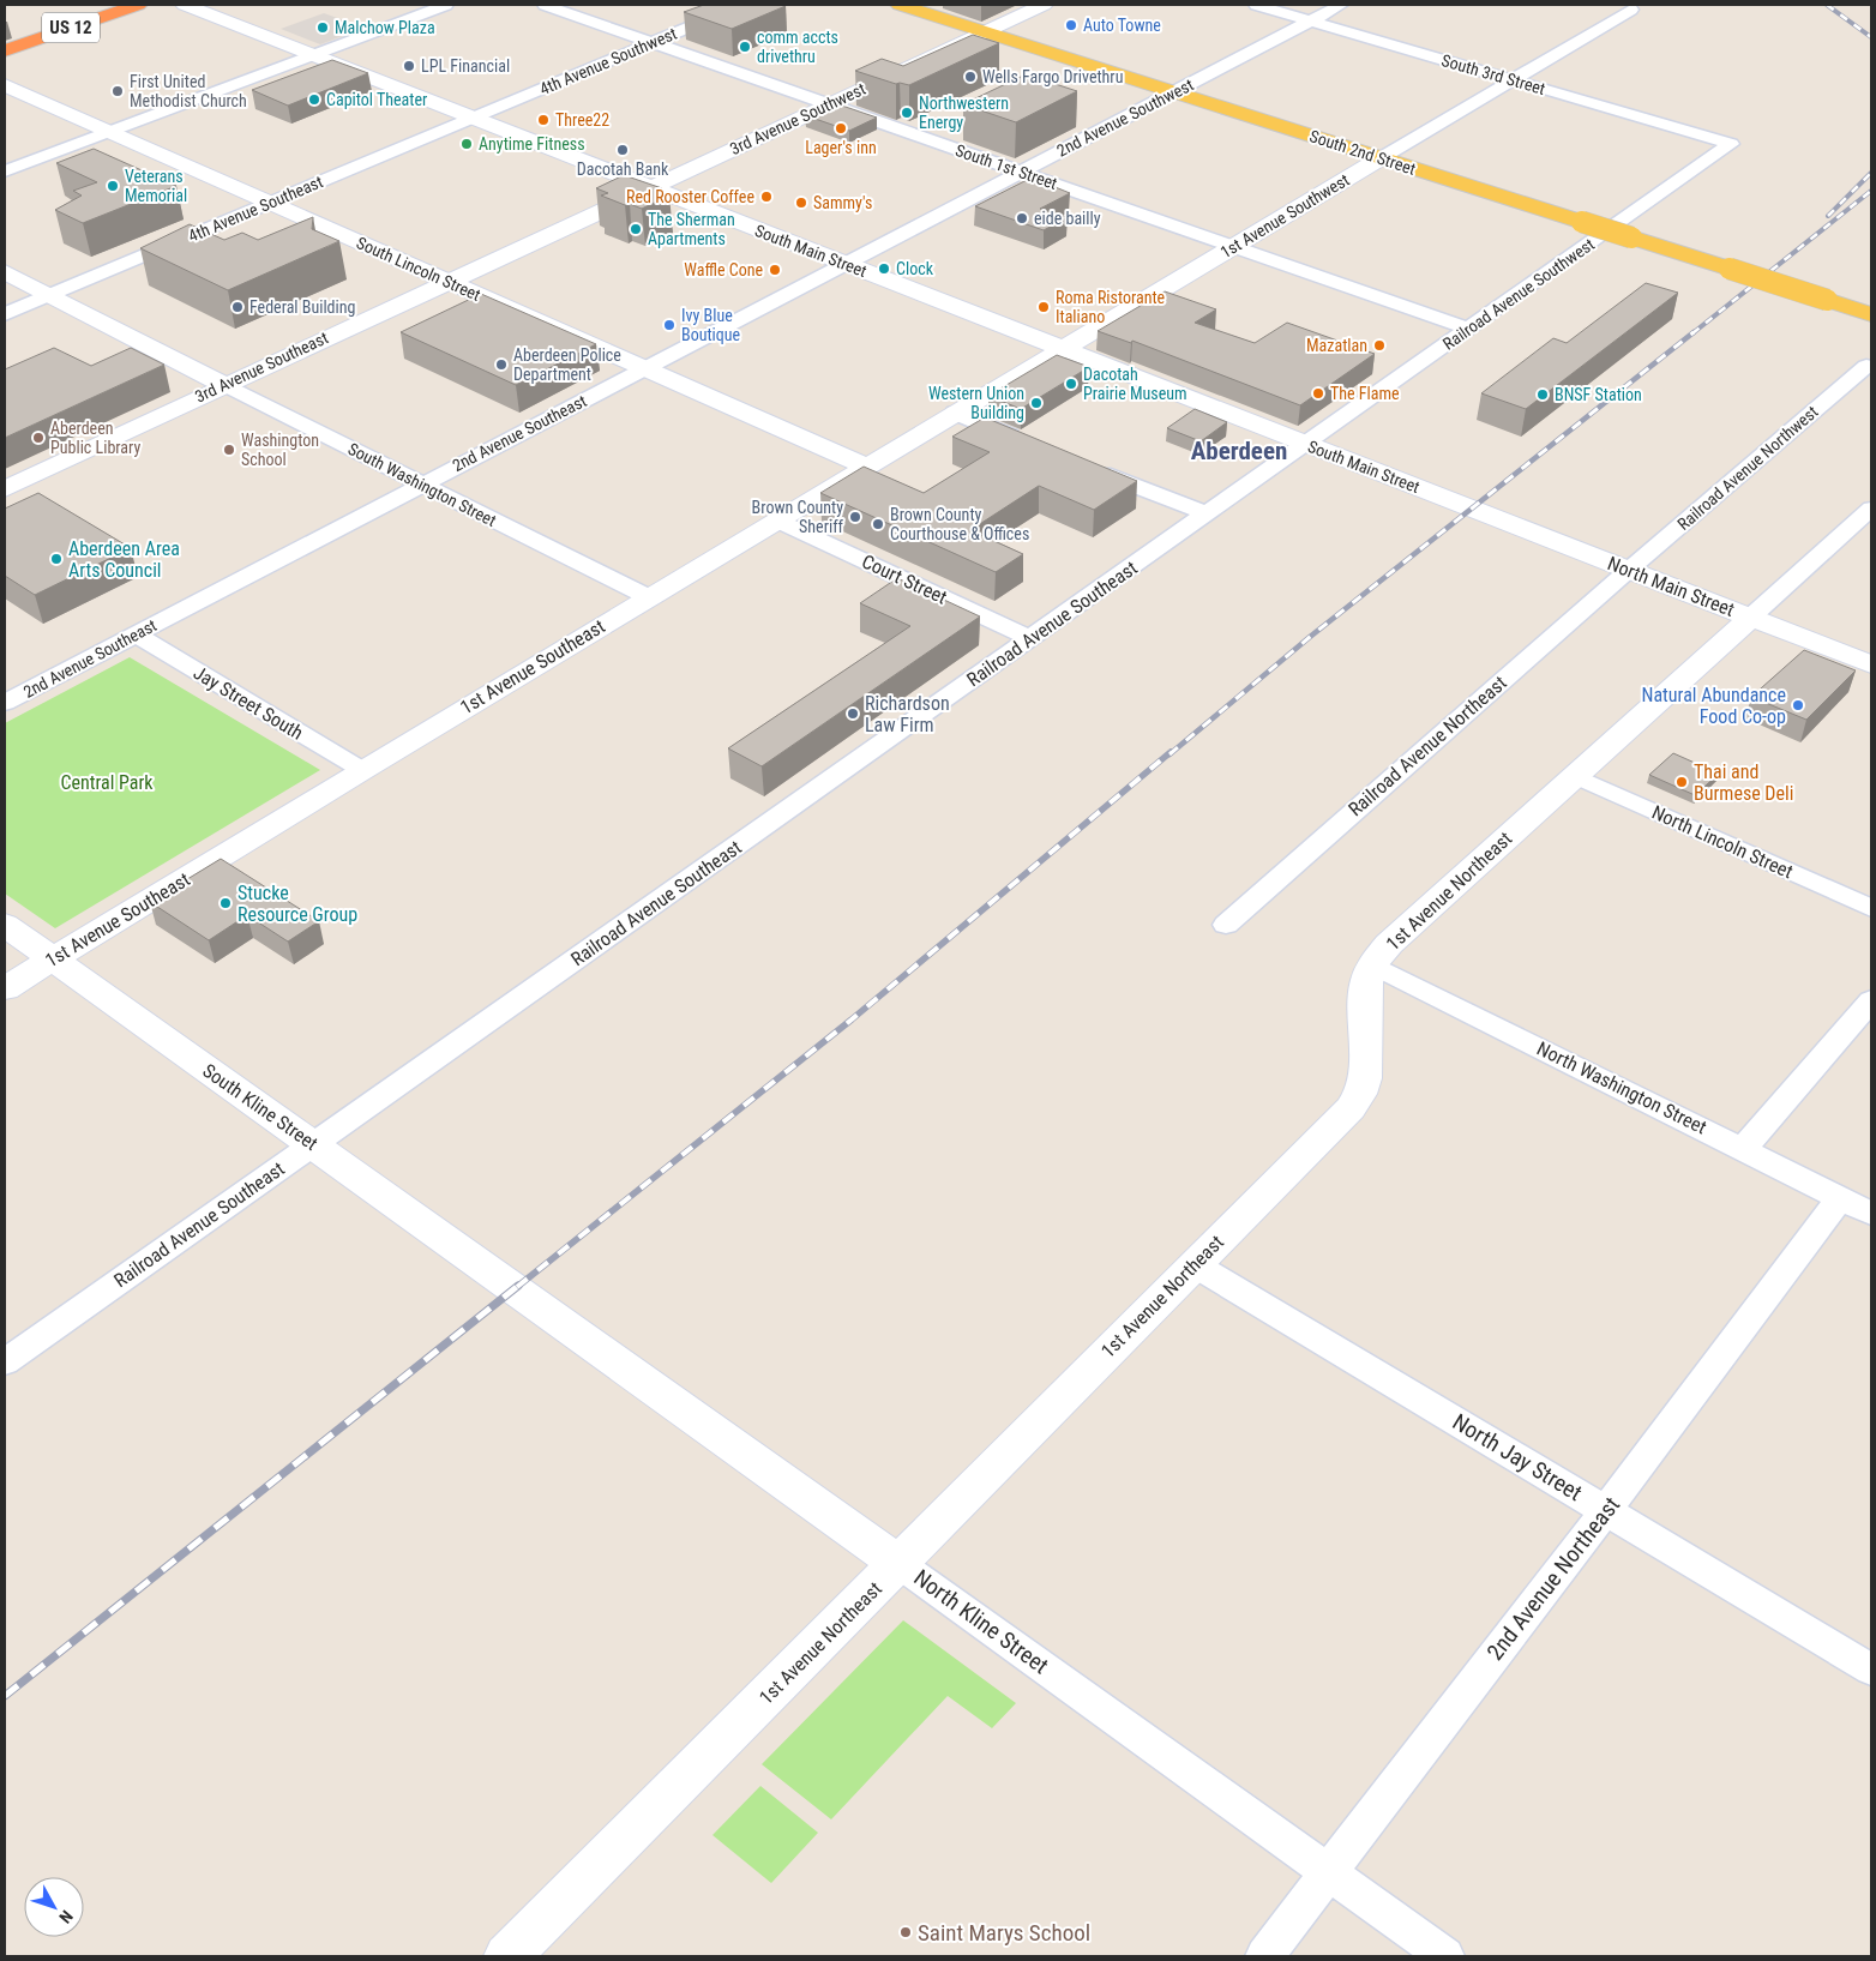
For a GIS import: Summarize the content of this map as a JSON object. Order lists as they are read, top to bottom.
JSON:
{
  "streets": {
    "highway": ["US 12"],
    "main road": ["South 2nd Street"],
    "street": [
      "4th Avenue Southwest",
      "South 3rd Street",
      "2nd Avenue Southwest",
      "3rd Avenue Southwest",
      "South 1st Street",
      "4th Avenue Southeast",
      "1st Avenue Southwest",
      "South Main Street",
      "South Lincoln Street",
      "Railroad Avenue Southwest",
      "3rd Avenue Southeast",
      "2nd Avenue Southeast",
      "Railroad Avenue Northwest",
      "South Washington Street",
      "Court Street",
      "North Main Street",
      "Railroad Avenue Southeast",
      "1st Avenue Southeast",
      "Jay Street South",
      "Railroad Avenue Northeast",
      "North Lincoln Street",
      "1st Avenue Northeast",
      "North Washington Street",
      "South Kline Street",
      "North Jay Street",
      "2nd Avenue Northeast",
      "North Kline Street"
    ]
  },
  "crossings": [
    ["4th Avenue Southwest", "South 1st Street"],
    ["4th Avenue Southwest", "4th Avenue Southeast"],
    ["4th Avenue Southwest", "South Main Street"],
    ["South 3rd Street", "2nd Avenue Southwest"],
    ["South 3rd Street", "1st Avenue Southwest"],
    ["South 3rd Street", "Railroad Avenue Southwest"],
    ["2nd Avenue Southwest", "South 2nd Street"],
    ["2nd Avenue Southwest", "South 1st Street"],
    ["2nd Avenue Southwest", "South Main Street"],
    ["2nd Avenue Southwest", "2nd Avenue Southeast"],
    ["3rd Avenue Southwest", "South 2nd Street"],
    ["3rd Avenue Southwest", "South 1st Street"],
    ["3rd Avenue Southwest", "South Main Street"],
    ["3rd Avenue Southwest", "3rd Avenue Southeast"],
    ["South 2nd Street", "1st Avenue Southwest"],
    ["South 1st Street", "1st Avenue Southwest"],
    ["South 1st Street", "Railroad Avenue Southwest"],
    ["4th Avenue Southeast", "South Main Street"],
    ["4th Avenue Southeast", "South Lincoln Street"],
    ["4th Avenue Southeast", "South Washington Street"],
    ["1st Avenue Southwest", "South Main Street"],
    ["1st Avenue Southwest", "1st Avenue Southeast"],
    ["South Main Street", "Railroad Avenue Southwest"],
    ["South Main Street", "3rd Avenue Southeast"],
    ["South Main Street", "2nd Avenue Southeast"],
    ["South Main Street", "North Main Street"],
    ["South Main Street", "Railroad Avenue Southeast"],
    ["South Main Street", "1st Avenue Southeast"],
    ["South Lincoln Street", "3rd Avenue Southeast"],
    ["South Lincoln Street", "2nd Avenue Southeast"],
    ["South Lincoln Street", "1st Avenue Southeast"],
    ["Railroad Avenue Southwest", "Railroad Avenue Southeast"],
    ["3rd Avenue Southeast", "South Washington Street"],
    ["2nd Avenue Southeast", "South Washington Street"],
    ["2nd Avenue Southeast", "Jay Street South"],
    ["Railroad Avenue Northwest", "North Main Street"],
    ["Railroad Avenue Northwest", "Railroad Avenue Northeast"],
    ["South Washington Street", "1st Avenue Southeast"],
    ["Court Street", "Railroad Avenue Southeast"],
    ["Court Street", "1st Avenue Southeast"],
    ["North Main Street", "Railroad Avenue Northeast"],
    ["North Main Street", "1st Avenue Northeast"],
    ["Railroad Avenue Southeast", "South Kline Street"],
    ["1st Avenue Southeast", "Jay Street South"],
    ["1st Avenue Southeast", "South Kline Street"],
    ["North Lincoln Street", "1st Avenue Northeast"],
    ["1st Avenue Northeast", "North Washington Street"],
    ["1st Avenue Northeast", "North Jay Street"],
    ["1st Avenue Northeast", "North Kline Street"],
    ["North Washington Street", "2nd Avenue Northeast"],
    ["South Kline Street", "North Kline Street"],
    ["North Jay Street", "2nd Avenue Northeast"],
    ["2nd Avenue Northeast", "North Kline Street"]
  ],
  "districts": ["Aberdeen"],
  "parks": ["Central Park"],
  "places": [
    "Auto Towne",
    "Malchow Plaza",
    "comm accts drivethru",
    "LPL Financial",
    "Wells Fargo Drivethru",
    "First United Methodist Church",
    "Capitol Theater",
    "Northwestern Energy",
    "Three22",
    "Lager's inn",
    "Anytime Fitness",
    "Dacotah Bank",
    "Veterans Memorial",
    "Red Rooster Coffee",
    "Sammy's",
    "eide bailly",
    "The Sherman Apartments",
    "Clock",
    "Waffle Cone",
    "Federal Building",
    "Roma Ristorante Italiano",
    "Ivy Blue Boutique",
    "Mazatlan",
    "Aberdeen Police Department",
    "Dacotah Prairie Museum",
    "The Flame",
    "BNSF Station",
    "Western Union Building",
    "Aberdeen Public Library",
    "Washington School",
    "Brown County Sheriff",
    "Brown County Courthouse & Offices",
    "Aberdeen Area Arts Council",
    "Natural Abundance Food Co-op",
    "Richardson Law Firm",
    "Thai and Burmese Deli",
    "Stucke Resource Group",
    "Saint Marys School"
  ],
  "north": "bottom right"
}
